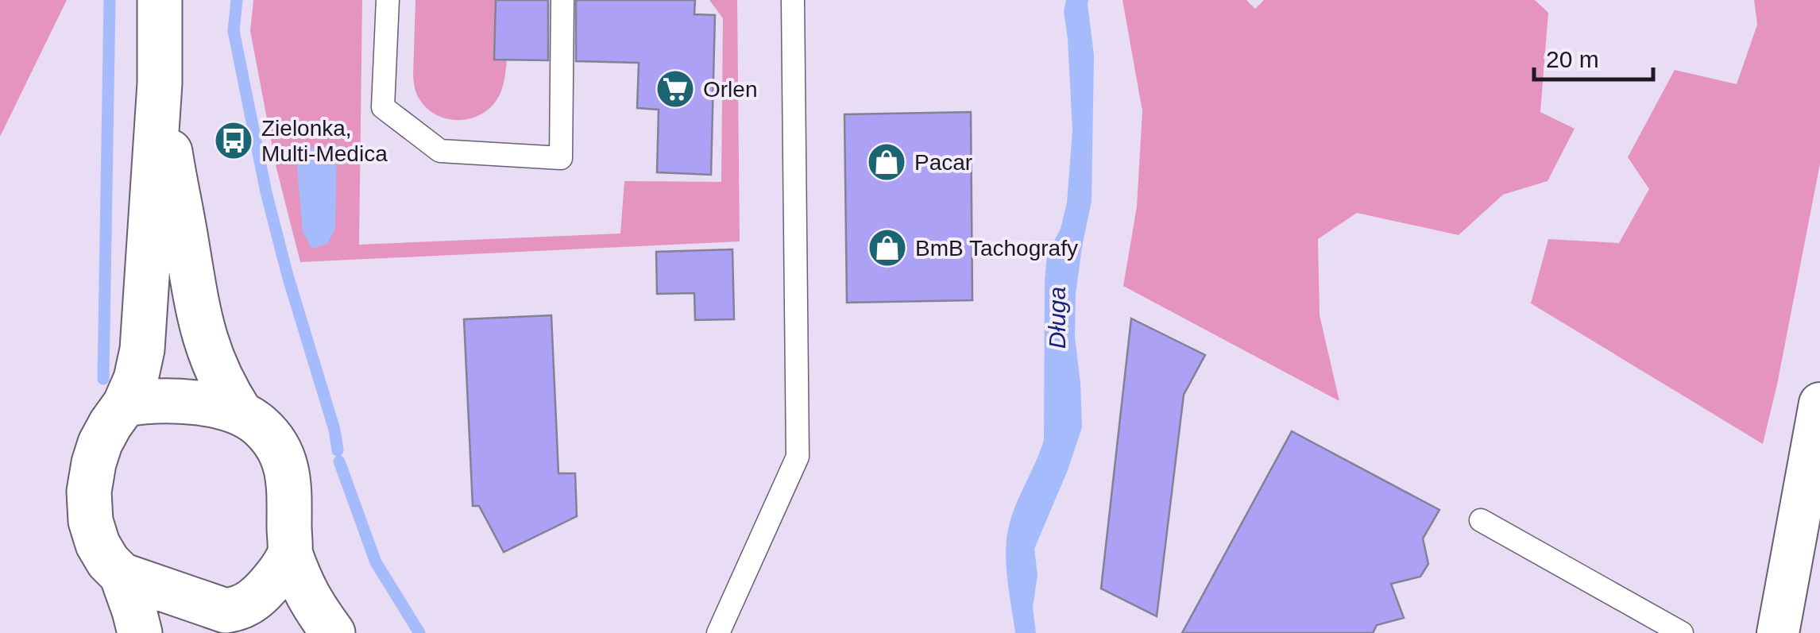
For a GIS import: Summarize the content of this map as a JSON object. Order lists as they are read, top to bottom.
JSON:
{
  "water": ["Długa"],
  "places": {
    "supermarket": ["Orlen"],
    "bus stop": ["Zielonka, Multi-Medica"],
    "shop": ["Pacar", "BmB Tachografy"]
  },
  "scale_bar": "20 m"
}
